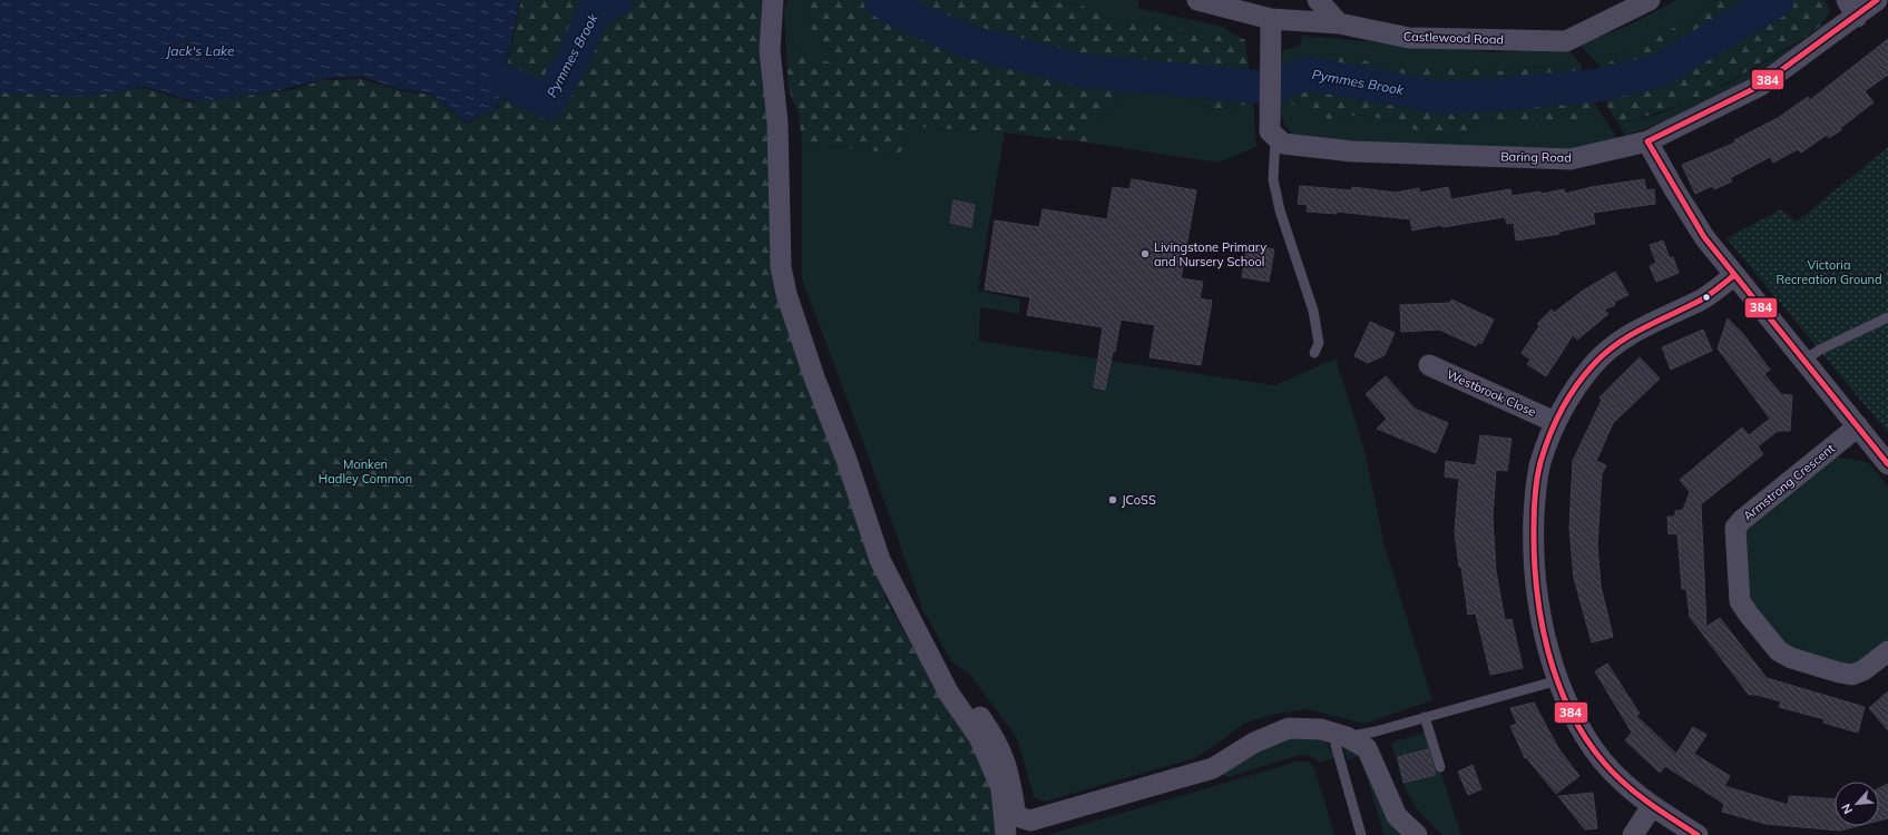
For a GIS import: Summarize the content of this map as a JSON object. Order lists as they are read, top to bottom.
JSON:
{
  "streets": {
    "street": [
      "Castlewood Road",
      "Baring Road",
      "Westbrook Close",
      "Armstrong Crescent"
    ]
  },
  "water": ["Jack's Lake", "Pymmes Brook"],
  "parks": ["Victoria Recreation Ground", "Monken Hadley Common"],
  "places": ["Livingstone Primary and Nursery School", "JCoSS"],
  "lines": ["transit line 384"],
  "north": "bottom left"
}
